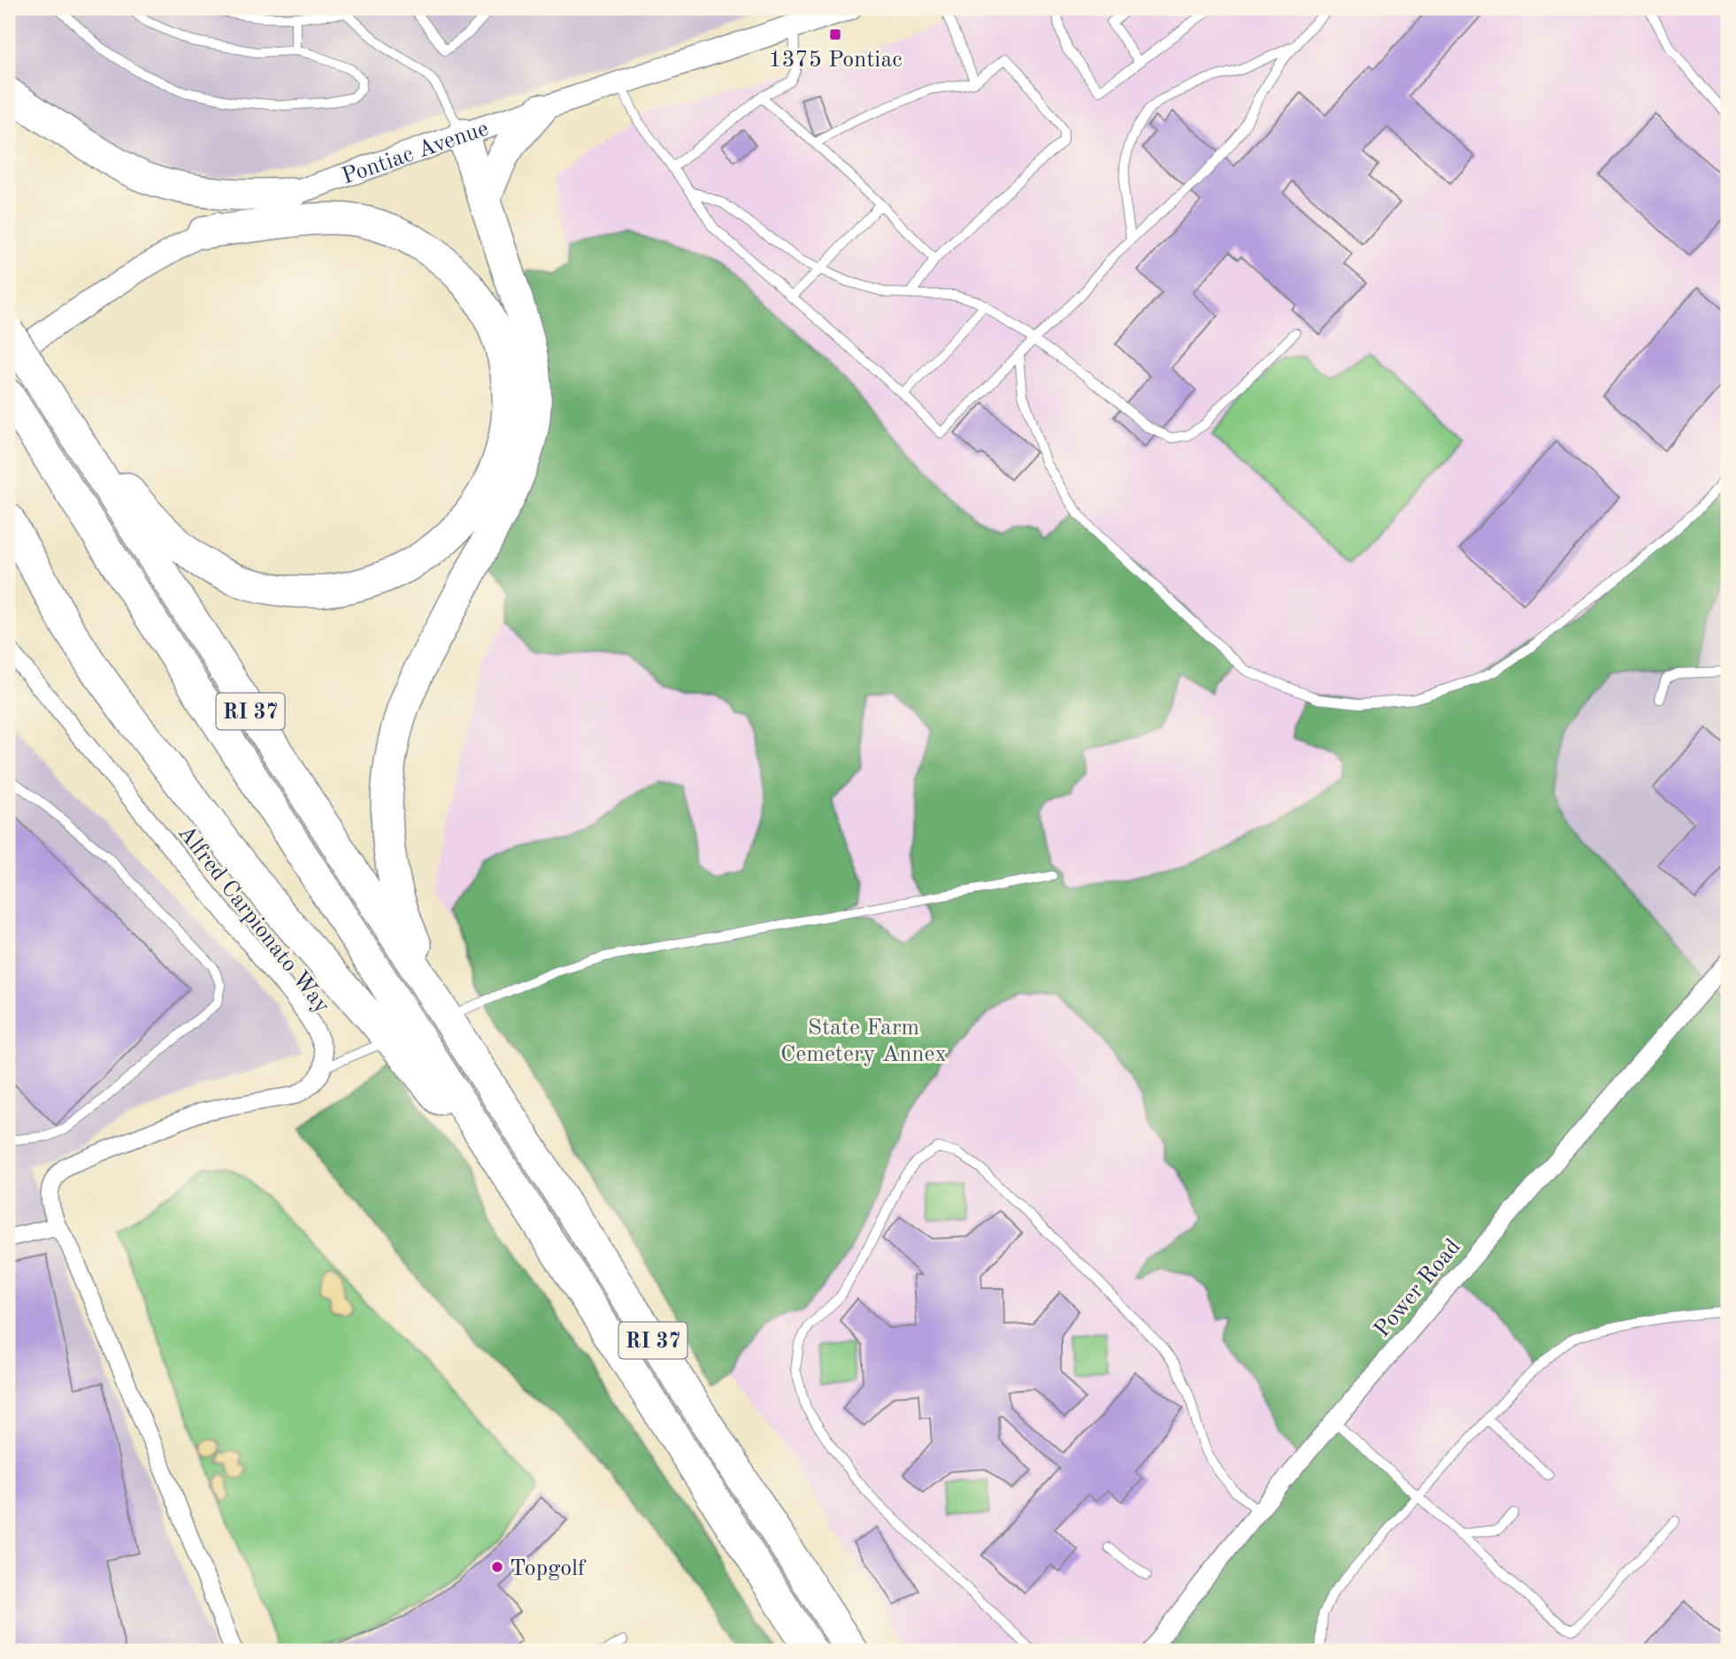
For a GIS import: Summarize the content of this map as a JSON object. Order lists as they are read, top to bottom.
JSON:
{
  "streets": {
    "highway": ["RI 37"],
    "main road": ["Pontiac Avenue"],
    "street": ["Alfred Carpionato Way", "Power Road"]
  },
  "parks": ["State Farm Cemetery Annex"],
  "places": {
    "transit": ["1375 Pontiac"],
    "other": ["Topgolf"]
  }
}
